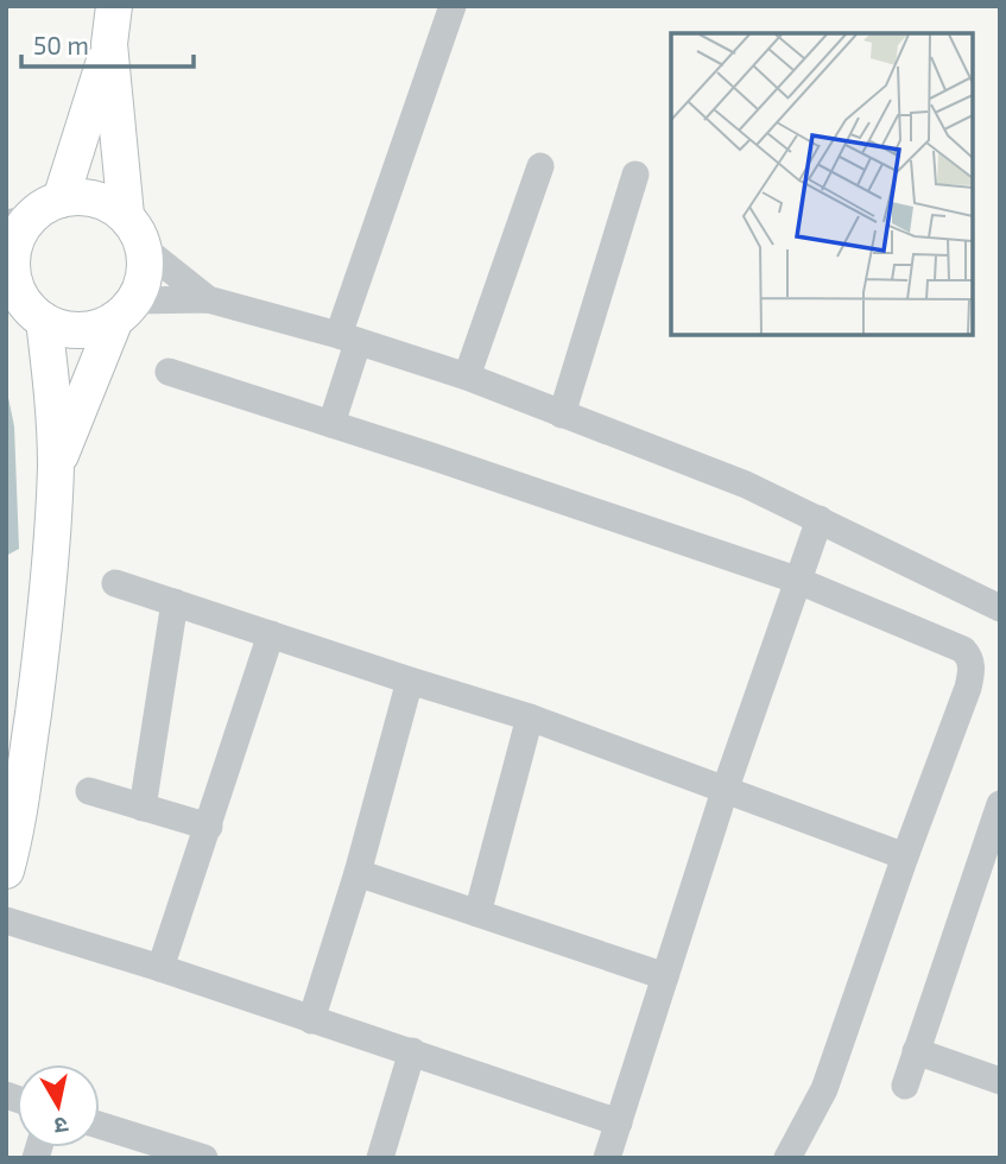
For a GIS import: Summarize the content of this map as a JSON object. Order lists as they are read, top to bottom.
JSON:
{
  "scale_bar": "50 m",
  "north": "bottom"
}
